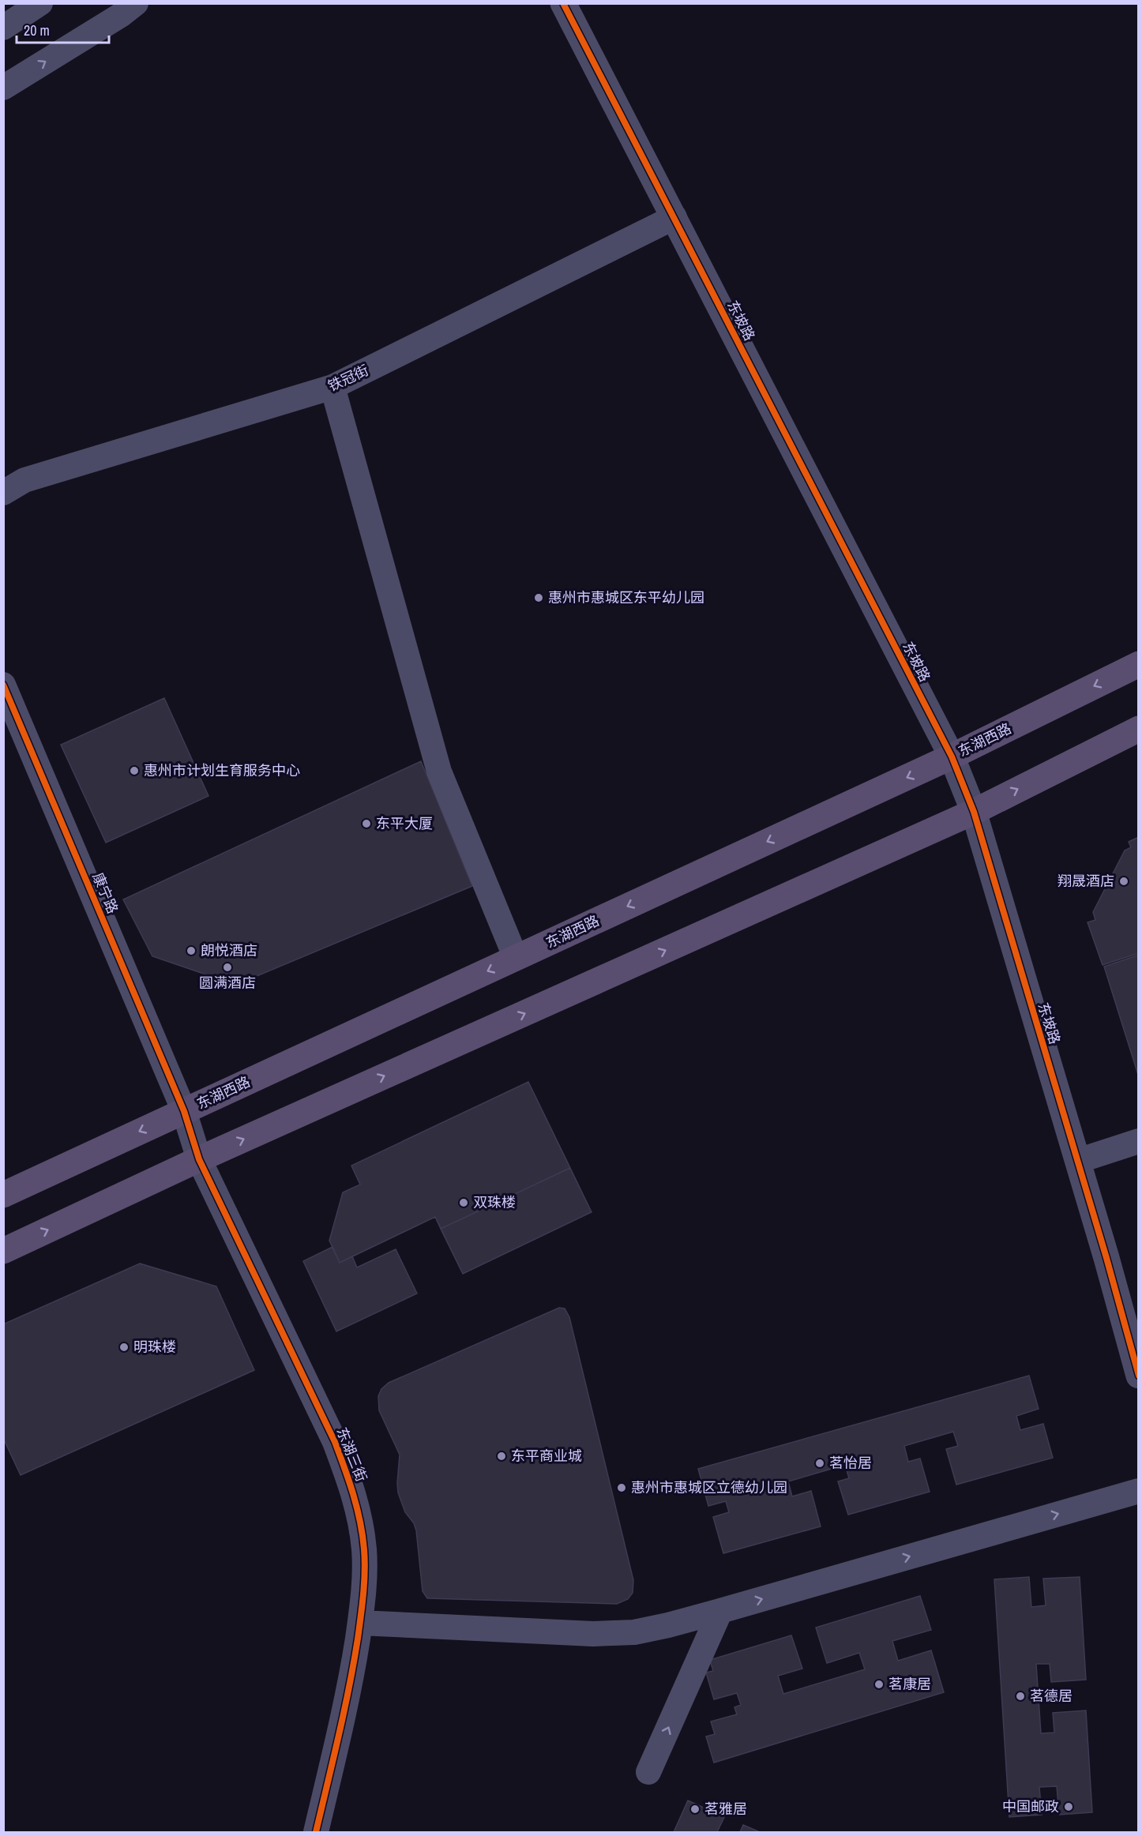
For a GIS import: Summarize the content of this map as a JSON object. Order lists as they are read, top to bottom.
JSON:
{
  "streets": {
    "main road": ["东湖西路"],
    "street": [
      "东坡路",
      "铁冠街",
      "康宁路",
      "东湖三街"
    ]
  },
  "crossings": [
    ["东坡路", "铁冠街"],
    ["东坡路", "东湖西路"],
    ["东湖西路", "康宁路"],
    ["东湖西路", "东湖三街"],
    ["康宁路", "东湖三街"]
  ],
  "places": [
    "惠州市惠城区东平幼儿园",
    "惠州市计划生育服务中心",
    "东平大厦",
    "翔晟酒店",
    "朗悦酒店",
    "圆满酒店",
    "双珠楼",
    "明珠楼",
    "东平商业城",
    "茗怡居",
    "惠州市惠城区立德幼儿园",
    "茗康居",
    "茗德居",
    "中国邮政",
    "茗雅居"
  ],
  "scale_bar": "20 m"
}
